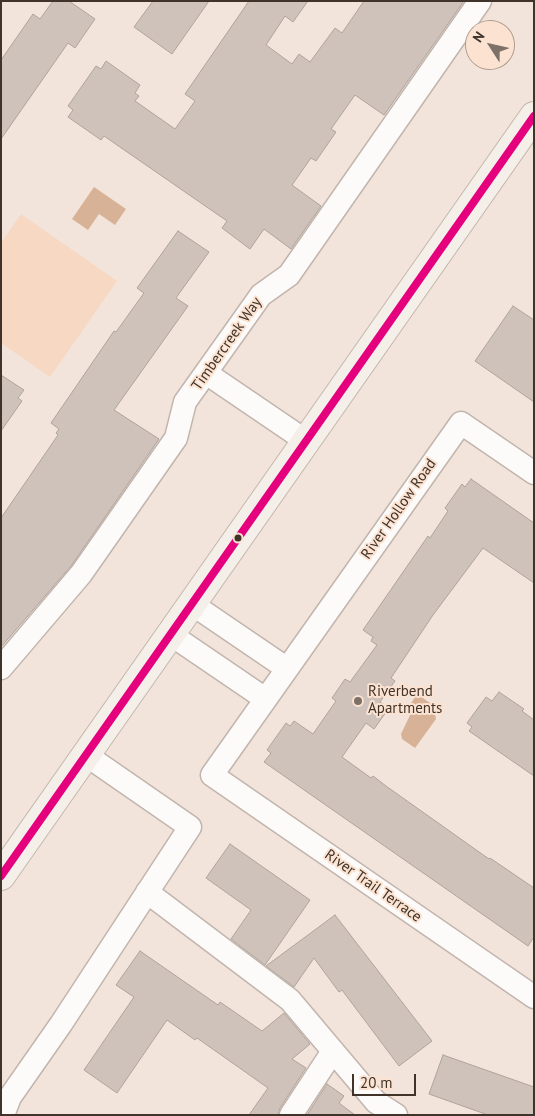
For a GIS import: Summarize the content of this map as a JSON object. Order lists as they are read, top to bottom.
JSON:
{
  "streets": {
    "street": ["Timbercreek Way", "River Hollow Road", "River Trail Terrace"]
  },
  "crossings": [
    ["River Hollow Road", "River Trail Terrace"]
  ],
  "places": ["Riverbend Apartments"],
  "scale_bar": "20 m",
  "north": "top left"
}
